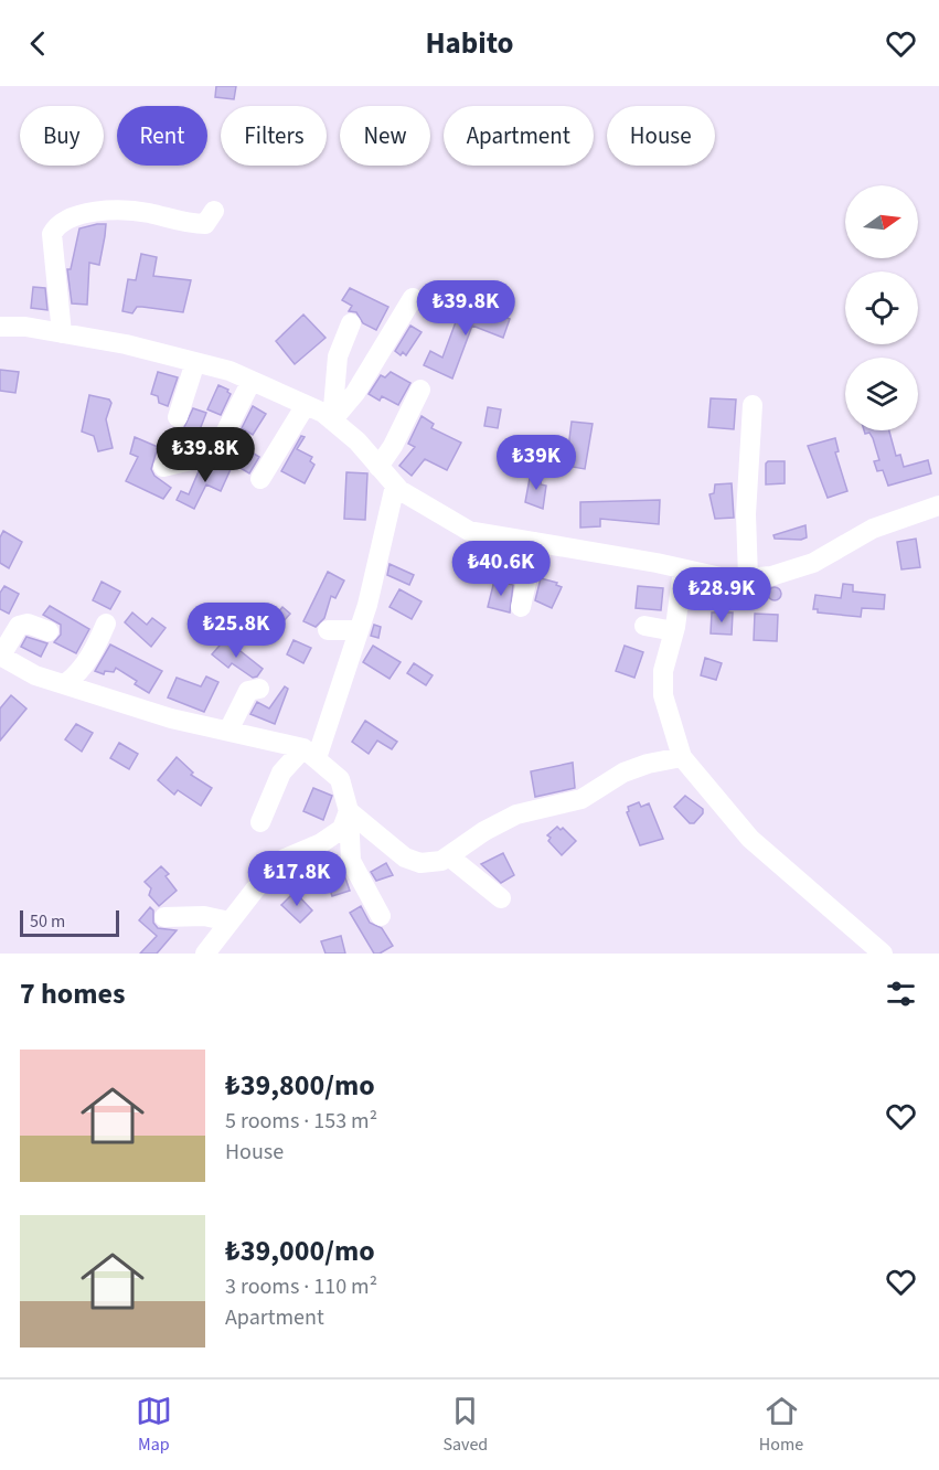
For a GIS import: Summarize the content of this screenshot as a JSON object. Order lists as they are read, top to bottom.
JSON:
{
  "scale_bar": "50 m",
  "north": "right",
  "page": {
    "header": "Habito",
    "chip": [
      "Buy",
      "Rent",
      "Filters",
      "New",
      "Apartment",
      "House"
    ],
    "price": [
      "₺39.8K",
      "₺39.8K",
      "₺39K",
      "₺40.6K",
      "₺28.9K",
      "₺25.8K",
      "₺17.8K"
    ],
    "scale": "50 m",
    "heading": "7 homes",
    "list": [
      {
        "name": "₺39,800/mo",
        "note": "5 rooms · 153 m² · House"
      },
      {
        "name": "₺39,000/mo",
        "note": "3 rooms · 110 m² · Apartment"
      }
    ],
    "tabs": ["Map", "Saved", "Home"]
  }
}
